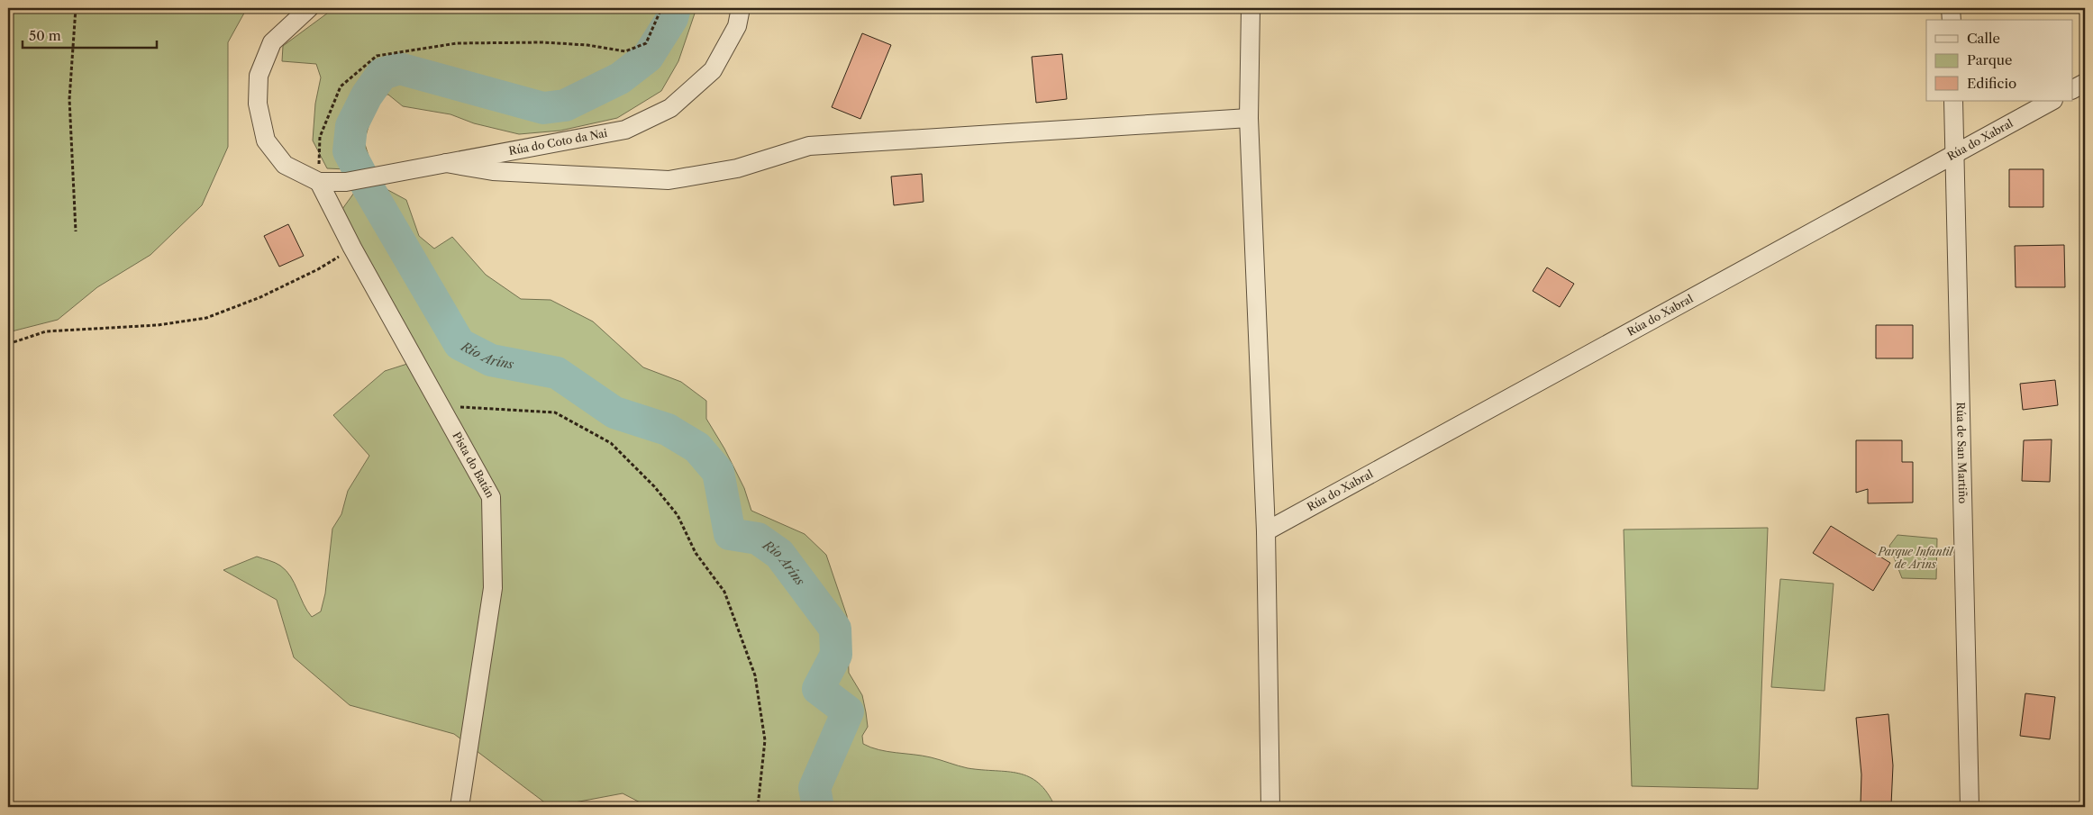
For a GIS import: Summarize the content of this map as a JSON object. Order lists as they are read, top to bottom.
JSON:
{
  "streets": {
    "street": [
      "Rúa do Xabral",
      "Rúa do Coto da Nai",
      "Rúa de San Martiño",
      "Pista do Batán"
    ]
  },
  "crossings": [
    ["Rúa do Xabral", "Rúa de San Martiño"],
    ["Rúa do Coto da Nai", "Pista do Batán"]
  ],
  "water": ["Río Aríns"],
  "parks": ["Parque Infantil de Aríns"],
  "legend": ["Calle", "Parque", "Edificio"],
  "scale_bar": "50 m"
}
